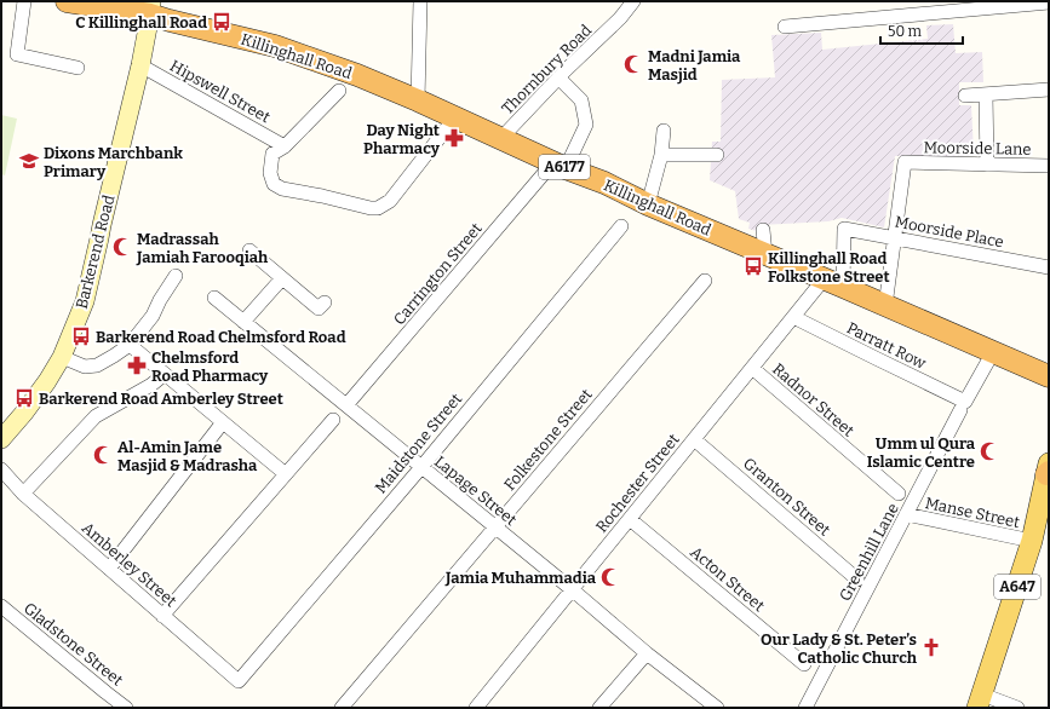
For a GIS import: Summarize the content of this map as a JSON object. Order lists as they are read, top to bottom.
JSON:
{
  "streets": {
    "highway": ["Killinghall Road", "A6177"],
    "main road": ["Barkerend Road", "A647"],
    "street": [
      "Thornbury Road",
      "Hipswell Street",
      "Moorside Lane",
      "Moorside Place",
      "Carrington Street",
      "Parratt Row",
      "Radnor Street",
      "Folkestone Street",
      "Maidstone Street",
      "Rochester Street",
      "Lapage Street",
      "Granton Street",
      "Manse Street",
      "Greenhill Lane",
      "Amberley Street",
      "Acton Street",
      "Gladstone Street"
    ]
  },
  "crossings": [
    ["Killinghall Road", "Thornbury Road"],
    ["Killinghall Road", "Moorside Place"],
    ["Killinghall Road", "Barkerend Road"],
    ["Killinghall Road", "Carrington Street"],
    ["Killinghall Road", "Rochester Street"],
    ["Killinghall Road", "Greenhill Lane"],
    ["Thornbury Road", "Carrington Street"],
    ["Hipswell Street", "Barkerend Road"],
    ["Moorside Lane", "Moorside Place"],
    ["Moorside Place", "Rochester Street"],
    ["Carrington Street", "Lapage Street"],
    ["Parratt Row", "Rochester Street"],
    ["Parratt Row", "Greenhill Lane"],
    ["Radnor Street", "Rochester Street"],
    ["Folkestone Street", "Lapage Street"],
    ["Maidstone Street", "Lapage Street"],
    ["Maidstone Street", "Amberley Street"],
    ["Rochester Street", "Lapage Street"],
    ["Rochester Street", "Granton Street"],
    ["Rochester Street", "Acton Street"],
    ["Manse Street", "Greenhill Lane"],
    ["Manse Street", "A647"]
  ],
  "places": {
    "bus stop": [
      "C Killinghall Road",
      "Killinghall Road Folkstone Street",
      "Barkerend Road Chelmsford Road",
      "Barkerend Road Amberley Street"
    ],
    "mosque": [
      "Madni Jamia Masjid",
      "Madrassah Jamiah Farooqiah",
      "Umm ul Qura Islamic Centre",
      "Al-Amin Jame Masjid & Madrasha",
      "Jamia Muhammadia"
    ],
    "pharmacy": ["Day Night Pharmacy", "Chelmsford Road Pharmacy"],
    "school or university": ["Dixons Marchbank Primary"],
    "church": ["Our Lady & St. Peter’s Catholic Church"]
  },
  "scale_bar": "50 m"
}
